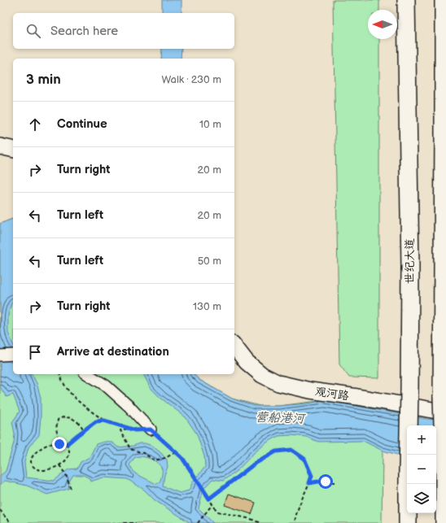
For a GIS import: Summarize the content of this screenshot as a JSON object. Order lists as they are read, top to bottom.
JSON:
{
  "streets": {
    "main road": ["世纪大道"],
    "street": ["观河路"]
  },
  "water": ["营船港河"],
  "north": "left",
  "page": {
    "search": "Search here",
    "heading": ["3 min", "Walk · 230 m"],
    "list": [
      ["Continue", "10 m"],
      ["Turn right", "20 m"],
      ["Turn left", "20 m"],
      ["Turn left", "50 m"],
      ["Turn right", "130 m"],
      "Arrive at destination"
    ],
    "map_buttons": ["+", "−"]
  }
}
